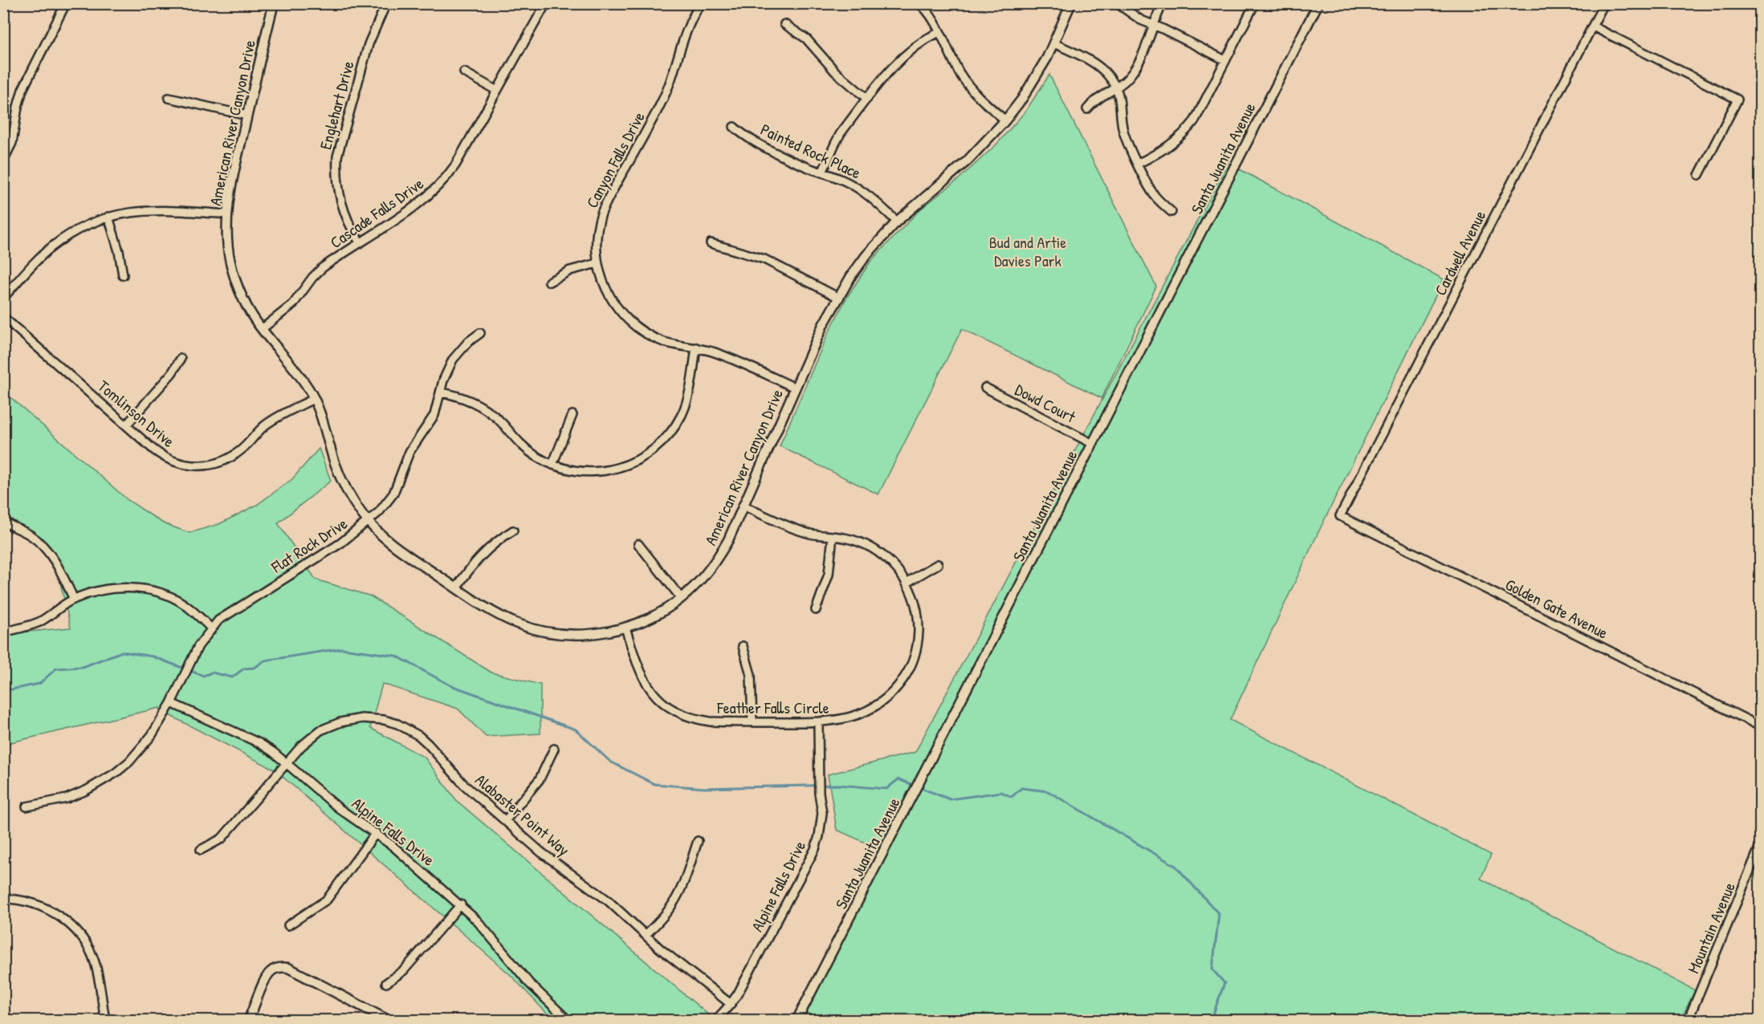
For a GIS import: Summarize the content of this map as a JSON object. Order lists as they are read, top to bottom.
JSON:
{
  "streets": {
    "street": [
      "Englehart Drive",
      "American River Canyon Drive",
      "Painted Rock Place",
      "Santa Juanita Avenue",
      "Canyon Falls Drive",
      "Cascade Falls Drive",
      "Cardwell Avenue",
      "Dowd Court",
      "Tomlinson Drive",
      "Flat Rock Drive",
      "Golden Gate Avenue",
      "Feather Falls Circle",
      "Alabaster Point Way",
      "Alpine Falls Drive",
      "Mountain Avenue"
    ]
  },
  "crossings": [
    ["Englehart Drive", "Cascade Falls Drive"],
    ["American River Canyon Drive", "Painted Rock Place"],
    ["American River Canyon Drive", "Canyon Falls Drive"],
    ["American River Canyon Drive", "Cascade Falls Drive"],
    ["American River Canyon Drive", "Tomlinson Drive"],
    ["American River Canyon Drive", "Flat Rock Drive"],
    ["American River Canyon Drive", "Feather Falls Circle"],
    ["Santa Juanita Avenue", "Dowd Court"],
    ["Cardwell Avenue", "Golden Gate Avenue"],
    ["Flat Rock Drive", "Alpine Falls Drive"],
    ["Feather Falls Circle", "Alpine Falls Drive"],
    ["Alabaster Point Way", "Alpine Falls Drive"]
  ],
  "parks": ["Bud and Artie Davies Park"]
}
